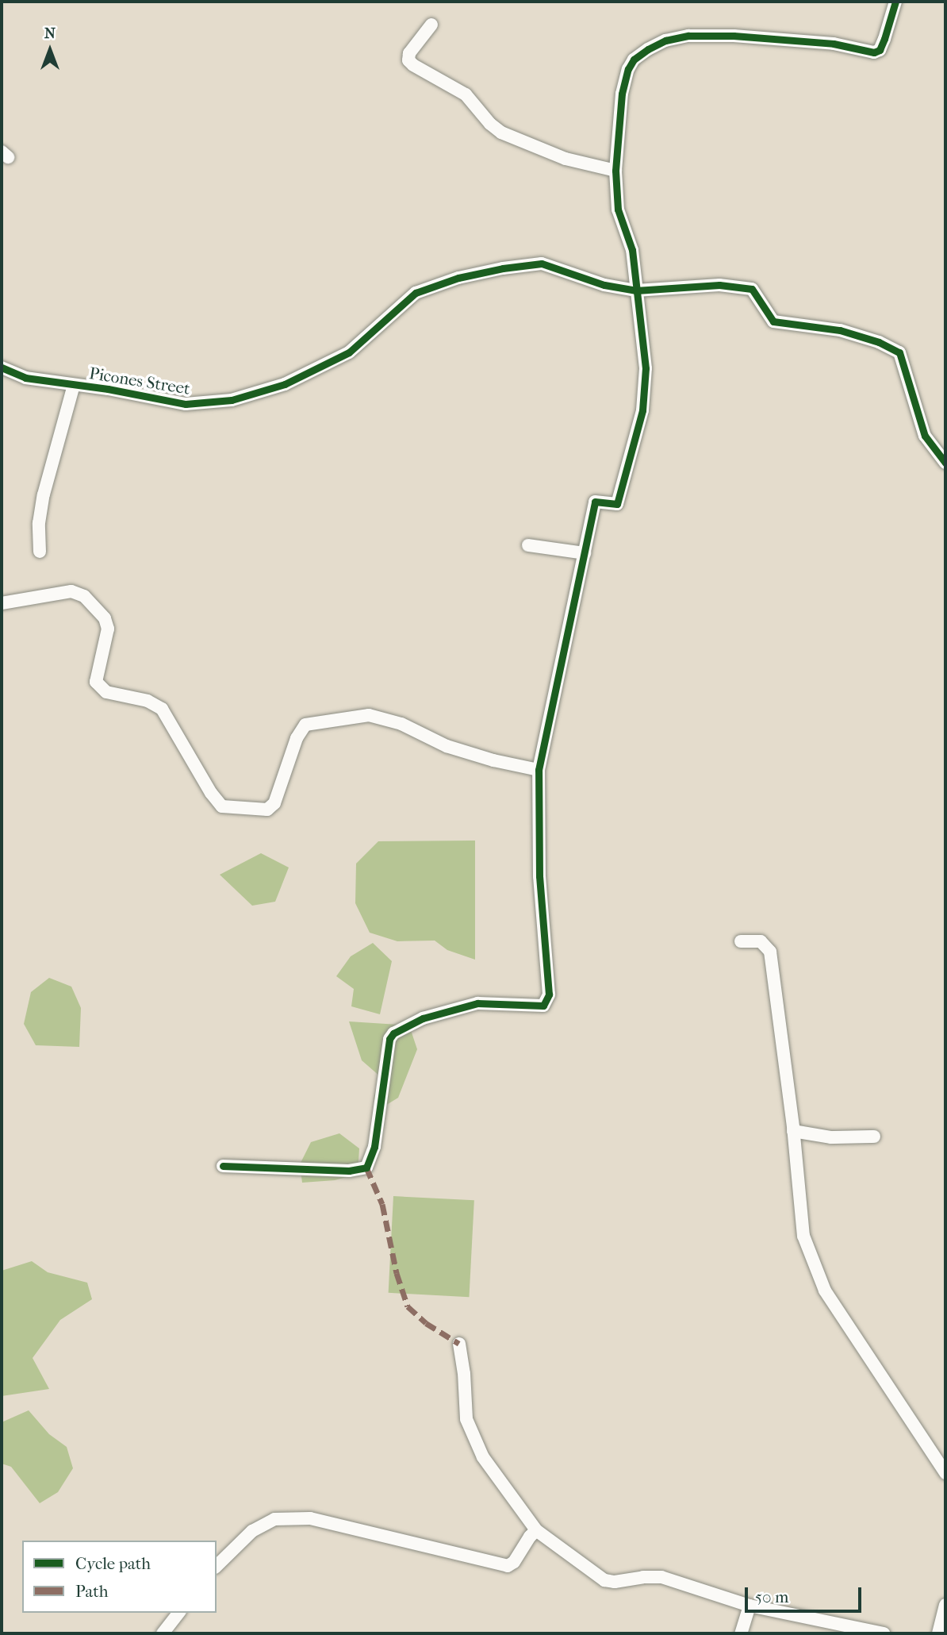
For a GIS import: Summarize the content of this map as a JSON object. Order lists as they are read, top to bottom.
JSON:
{
  "streets": {
    "street": ["Picones Street"]
  },
  "legend": ["Cycle path", "Path"],
  "scale_bar": "50 m",
  "north": "top"
}
